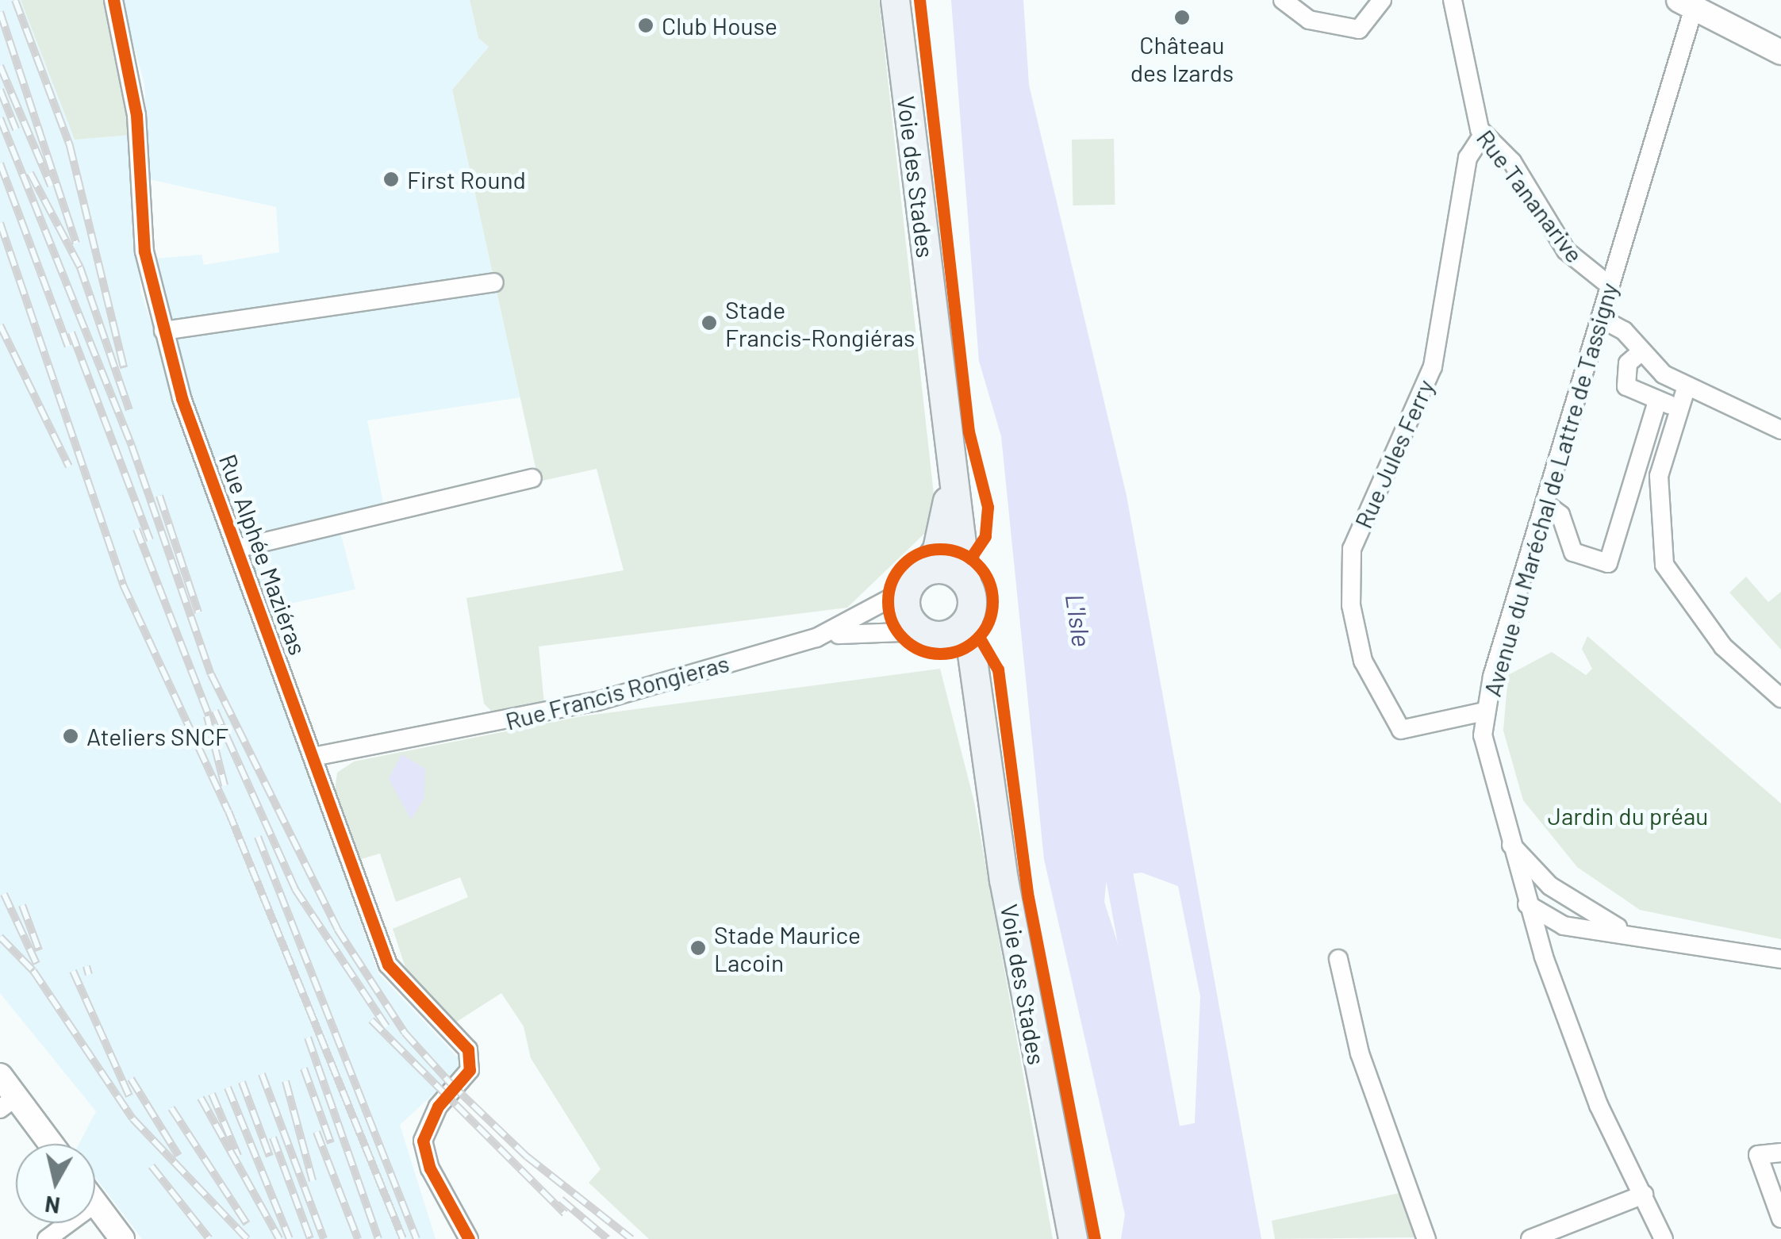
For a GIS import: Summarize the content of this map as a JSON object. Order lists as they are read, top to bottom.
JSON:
{
  "streets": {
    "main road": ["Voie des Stades"],
    "street": [
      "Rue Tananarive",
      "Rue Jules Ferry",
      "Avenue du Maréchal de Lattre de Tassigny",
      "Rue Alphée Maziéras",
      "Rue Francis Rongieras"
    ]
  },
  "crossings": [
    ["Voie des Stades", "Rue Francis Rongieras"],
    ["Rue Tananarive", "Rue Jules Ferry"],
    ["Rue Tananarive", "Avenue du Maréchal de Lattre de Tassigny"],
    ["Rue Jules Ferry", "Avenue du Maréchal de Lattre de Tassigny"],
    ["Rue Alphée Maziéras", "Rue Francis Rongieras"]
  ],
  "water": ["L'Isle"],
  "parks": ["Jardin du préau"],
  "places": [
    "Château des Izards",
    "Club House",
    "First Round",
    "Stade Francis-Rongiéras",
    "Ateliers SNCF",
    "Stade Maurice Lacoin"
  ],
  "north": "bottom"
}
